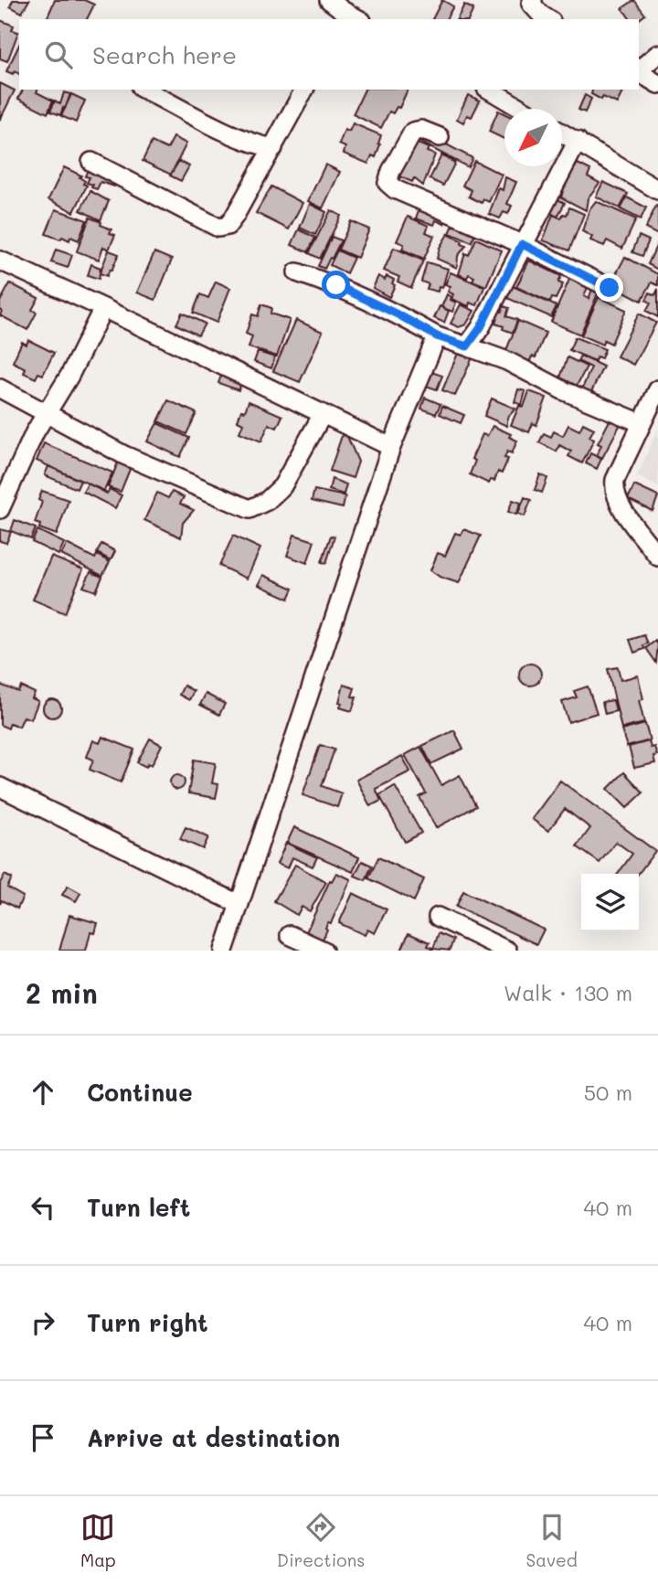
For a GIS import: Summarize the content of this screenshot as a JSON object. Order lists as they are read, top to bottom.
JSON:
{
  "north": "bottom left",
  "page": {
    "search": "Search here",
    "heading": ["2 min", "Walk · 130 m"],
    "list": [
      ["Continue", "50 m"],
      ["Turn left", "40 m"],
      ["Turn right", "40 m"],
      "Arrive at destination"
    ],
    "nav": ["Map", "Directions", "Saved"]
  }
}
